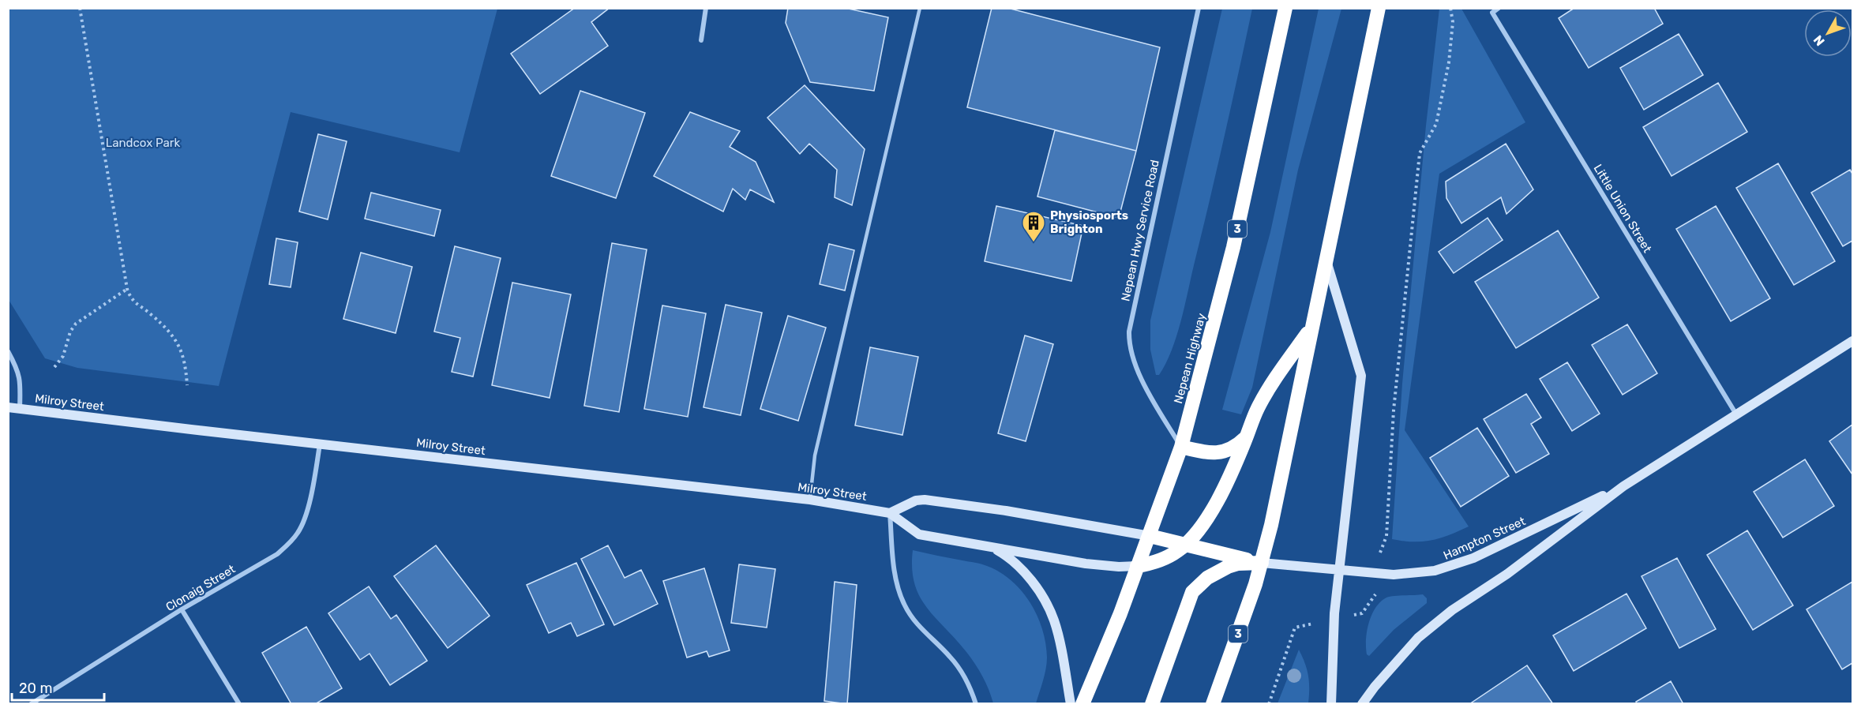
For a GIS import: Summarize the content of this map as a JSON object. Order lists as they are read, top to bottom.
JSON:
{
  "streets": {
    "highway": ["3", "Nepean Highway"],
    "street": [
      "Little Union Street",
      "Nepean Hwy Service Road",
      "Milroy Street",
      "Hampton Street",
      "Clonaig Street"
    ]
  },
  "crossings": [
    ["Little Union Street", "Hampton Street"],
    ["3", "Hampton Street"],
    ["Nepean Hwy Service Road", "Nepean Highway"],
    ["Nepean Highway", "Milroy Street"],
    ["Milroy Street", "Clonaig Street"]
  ],
  "parks": ["Landcox Park"],
  "places": {
    "building": ["Physiosports Brighton"]
  },
  "scale_bar": "20 m",
  "north": "bottom left"
}
